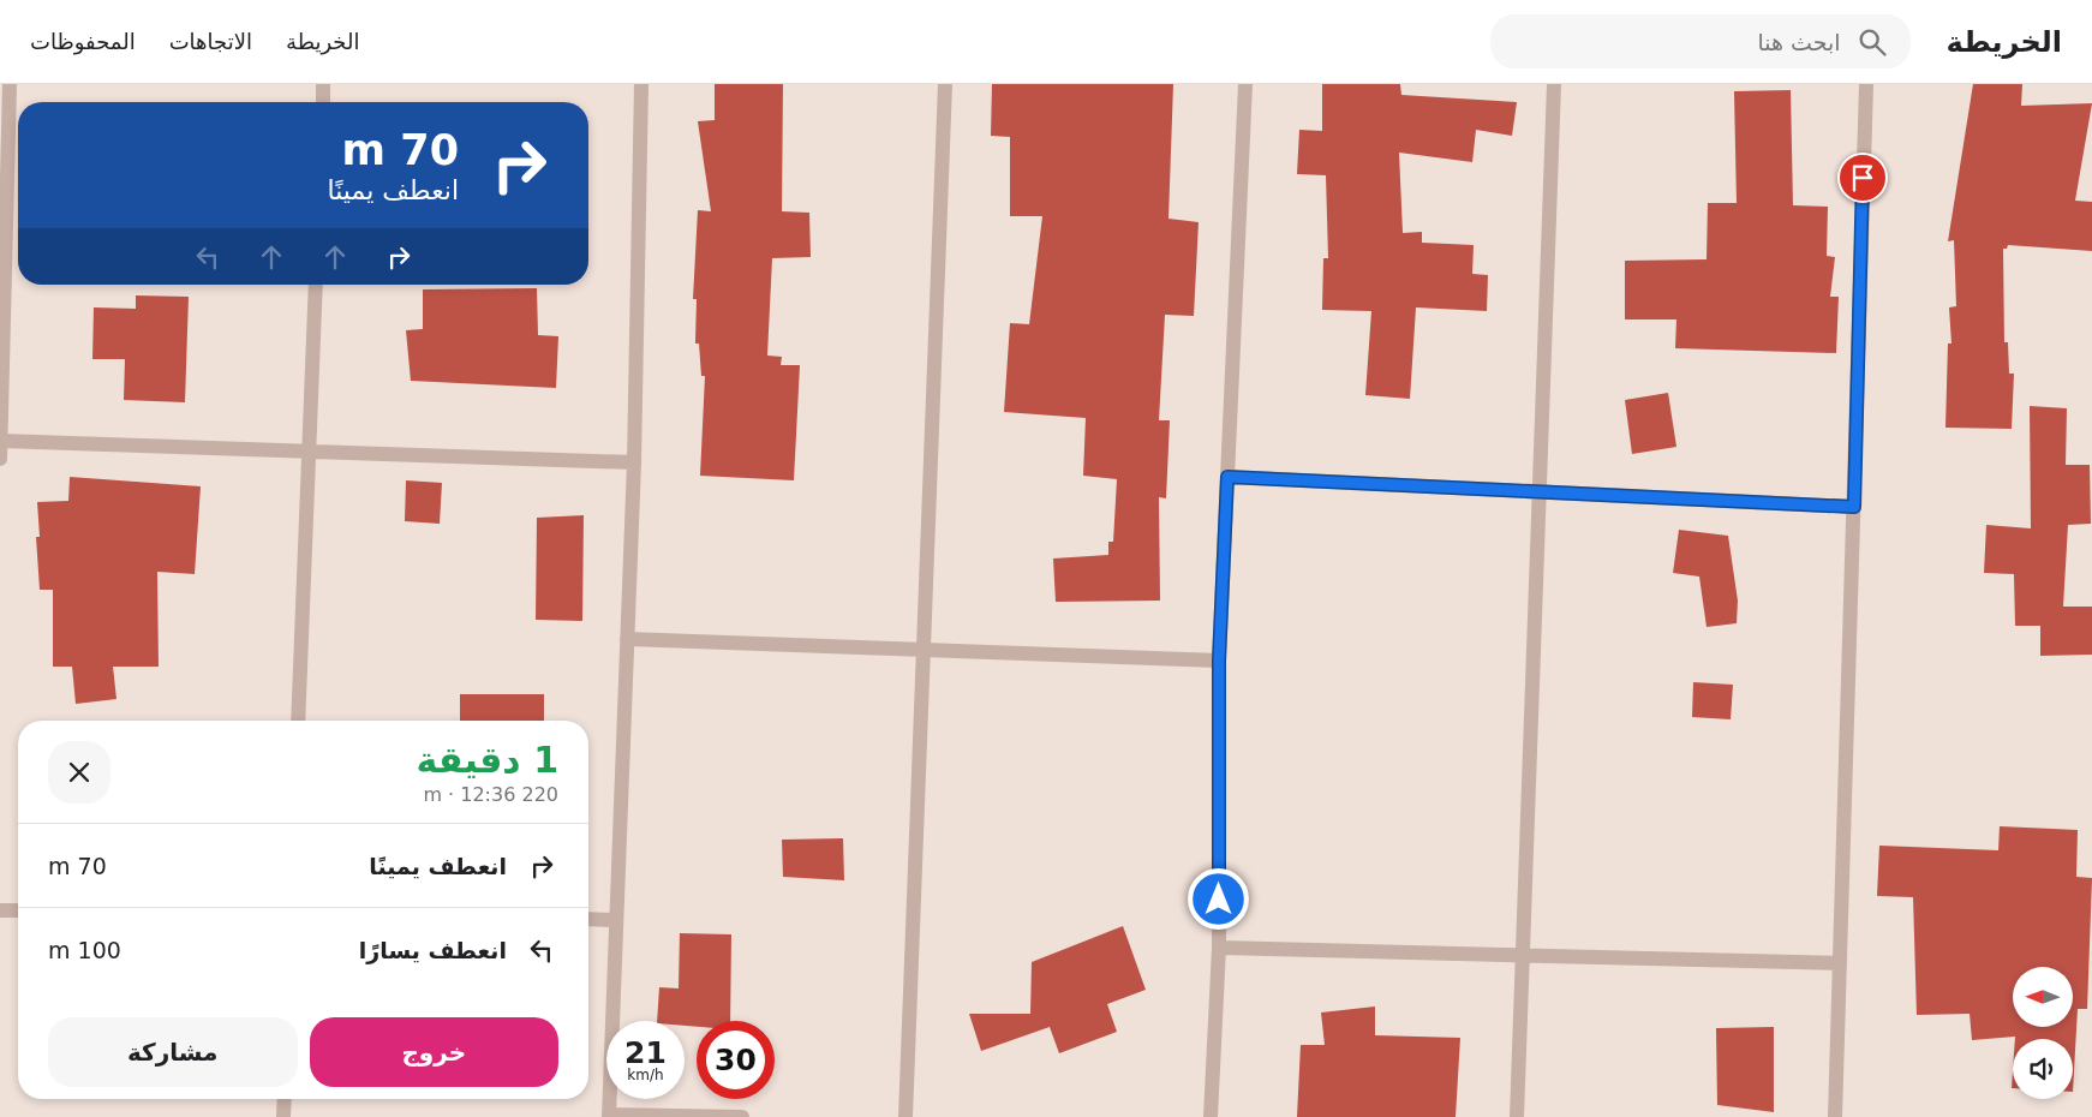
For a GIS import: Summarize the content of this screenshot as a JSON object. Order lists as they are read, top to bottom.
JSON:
{
  "north": "left",
  "page": {
    "header": "الخريطة",
    "search": "ابحث هنا",
    "nav": ["الخريطة", "الاتجاهات", "المحفوظات"],
    "turn": ["70 m", "انعطف يمينًا"],
    "heading": ["1 دقيقة", "220 m · 12:36"],
    "list": [
      {
        "name": "انعطف يمينًا",
        "value": "70 m"
      },
      {
        "name": "انعطف يسارًا",
        "value": "100 m"
      }
    ],
    "buttons": ["خروج", "مشاركة"],
    "speed": "21 km/h",
    "limit": "30"
  }
}
